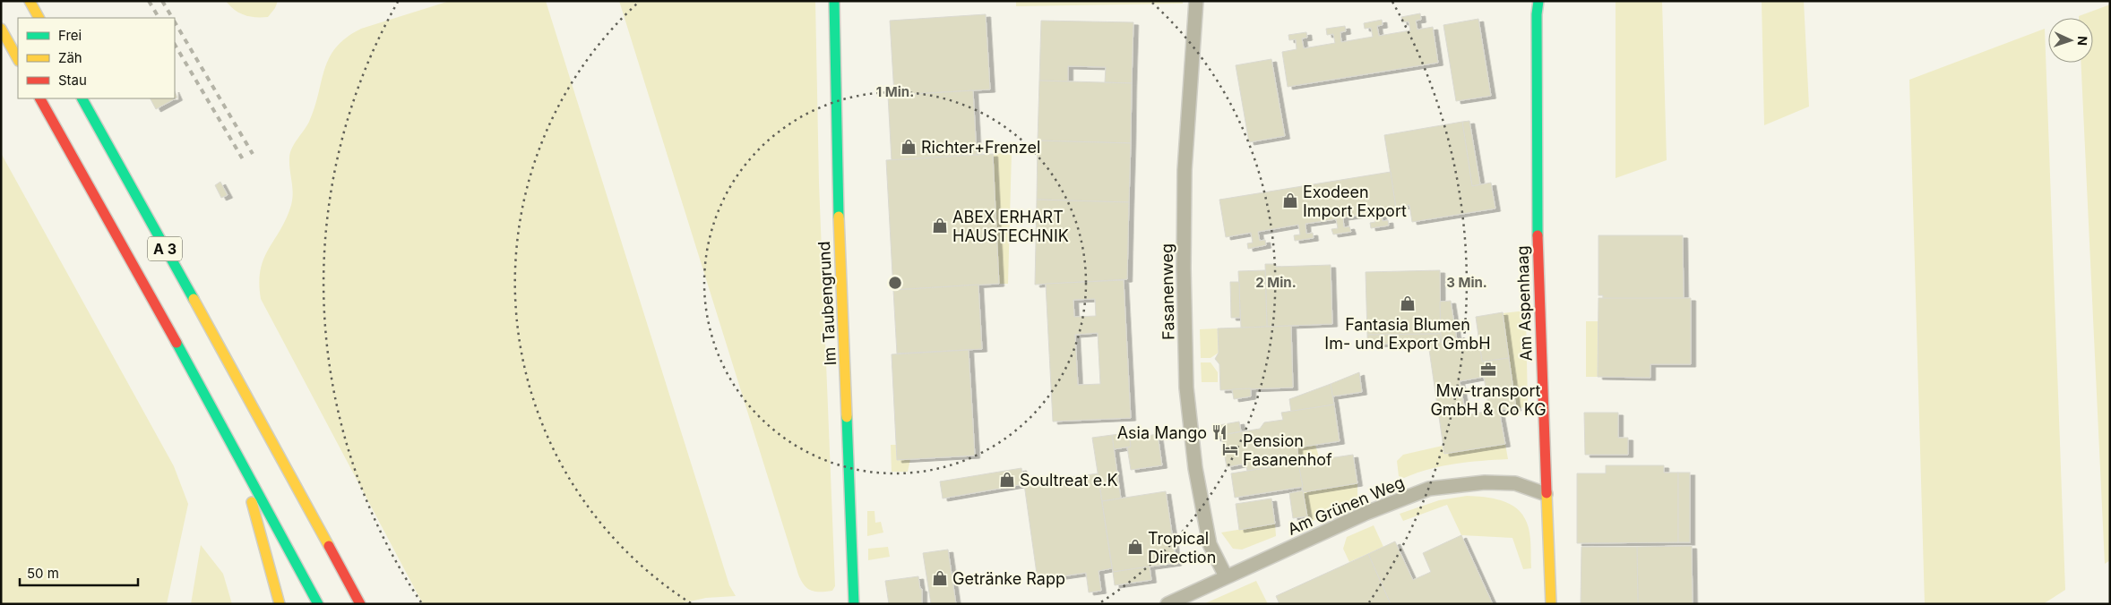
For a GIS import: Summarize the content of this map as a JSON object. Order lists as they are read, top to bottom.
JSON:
{
  "streets": {
    "main road": ["A 3", "Im Taubengrund", "Am Aspenhaag"],
    "street": ["Fasanenweg", "Am Grünen Weg"]
  },
  "crossings": [
    ["Fasanenweg", "Am Grünen Weg"],
    ["Am Aspenhaag", "Am Grünen Weg"]
  ],
  "places": {
    "shop": [
      "Richter+Frenzel",
      "Exodeen Import Export",
      "ABEX ERHART HAUSTECHNIK",
      "Fantasia Blumen Im- und Export GmbH",
      "Soultreat e.K",
      "Tropical Direction",
      "Getränke Rapp"
    ],
    "office": ["Mw-transport GmbH & Co KG"],
    "restaurant": ["Asia Mango"],
    "hotel": ["Pension Fasanenhof"]
  },
  "legend": ["Frei", "Zäh", "Stau"],
  "scale_bar": "50 m",
  "north": "right",
  "rings": ["1 Min.", "2 Min.", "3 Min."]
}
